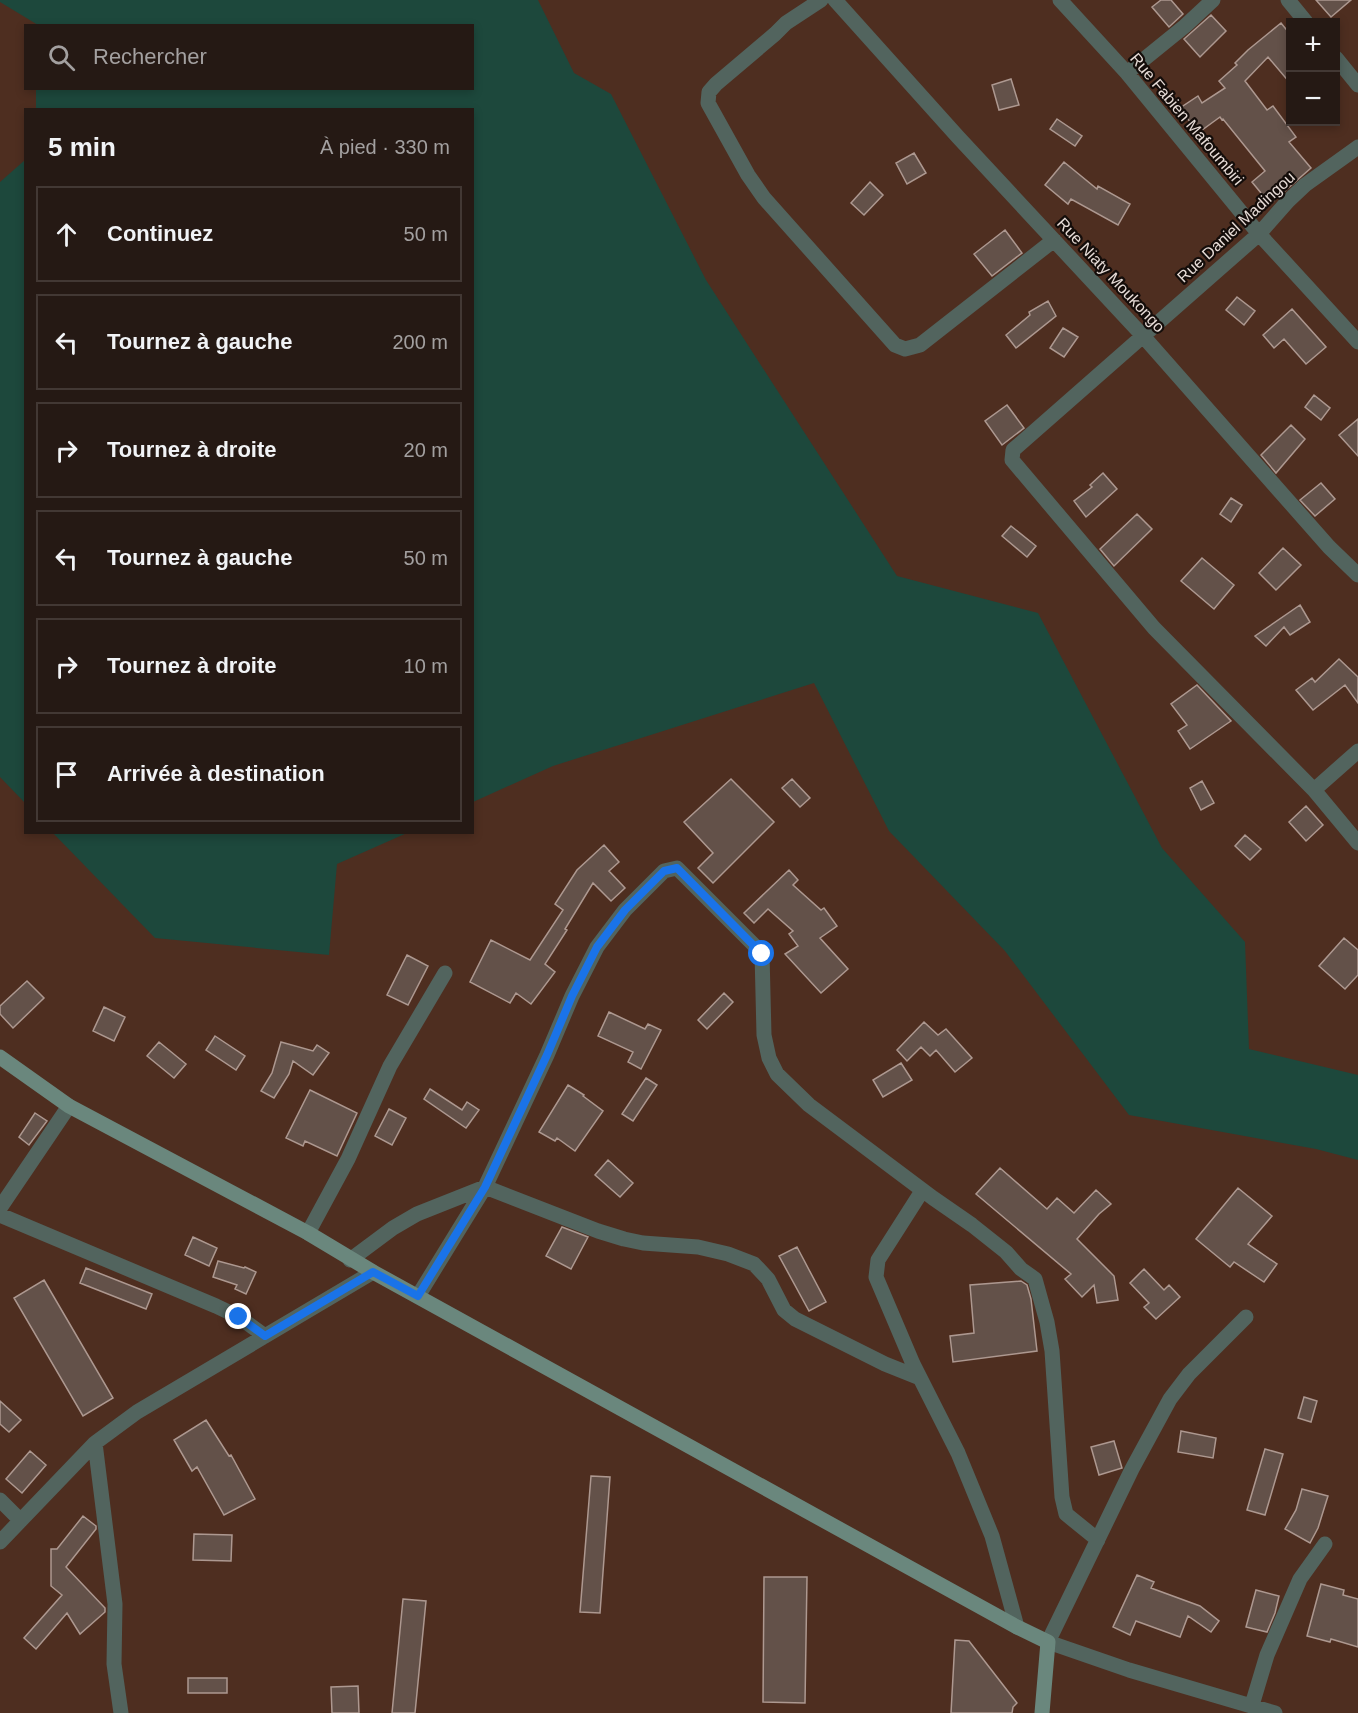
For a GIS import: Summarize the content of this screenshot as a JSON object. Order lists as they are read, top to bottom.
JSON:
{
  "streets": {
    "street": ["Rue Fabien Mafoumbiri", "Rue Daniel Madingou", "Rue Niaty Moukongo"]
  },
  "crossings": [
    ["Rue Fabien Mafoumbiri", "Rue Daniel Madingou"],
    ["Rue Daniel Madingou", "Rue Niaty Moukongo"]
  ],
  "page": {
    "map_buttons": ["+", "−"],
    "search": "Rechercher",
    "heading": ["5 min", "À pied · 330 m"],
    "list": [
      ["Continuez", "50 m"],
      ["Tournez à gauche", "200 m"],
      ["Tournez à droite", "20 m"],
      ["Tournez à gauche", "50 m"],
      ["Tournez à droite", "10 m"],
      "Arrivée à destination"
    ]
  }
}
